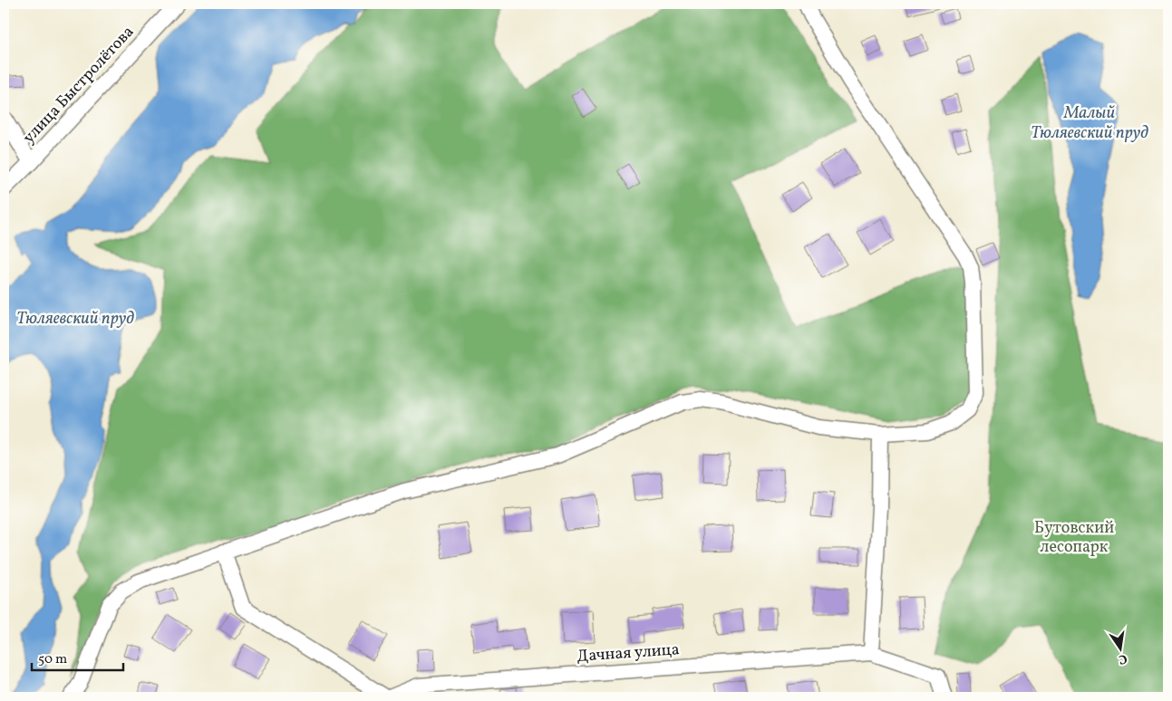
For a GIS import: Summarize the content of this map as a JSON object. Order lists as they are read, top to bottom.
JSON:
{
  "streets": {
    "street": ["улица Быстролётова", "Дачная улица"]
  },
  "water": ["Малый Тюляевский пруд", "Тюляевский пруд"],
  "parks": ["Бутовский лесопарк"],
  "scale_bar": "50 m",
  "north": "bottom"
}
